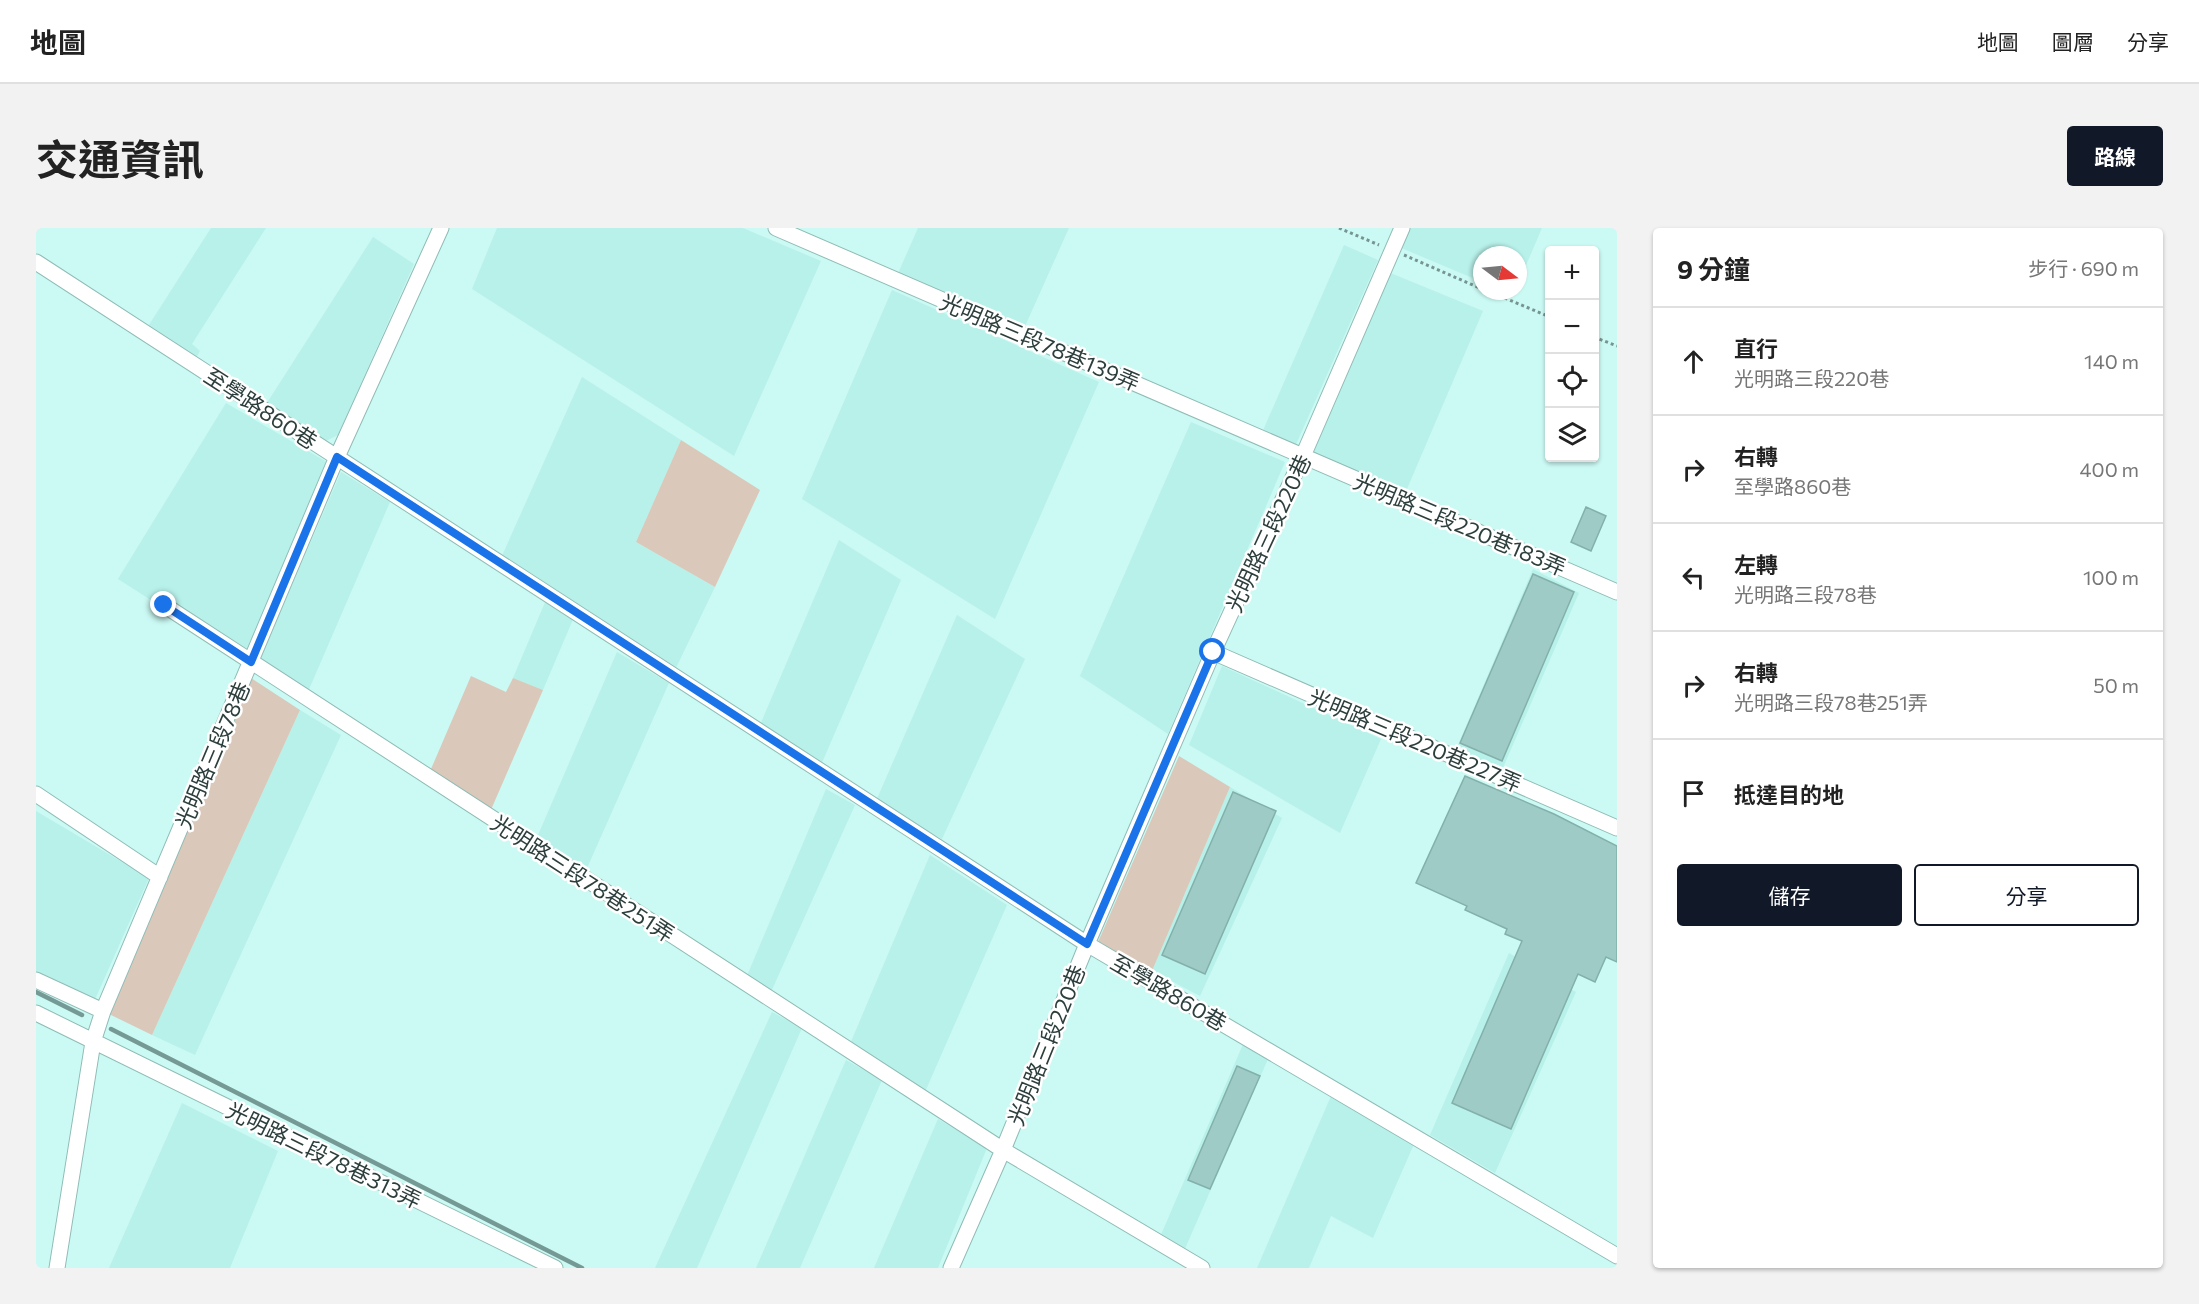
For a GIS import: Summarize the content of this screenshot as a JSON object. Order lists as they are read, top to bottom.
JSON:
{
  "streets": {
    "street": [
      "光明路三段78巷139弄",
      "至學路860巷",
      "光明路三段220巷183弄",
      "光明路三段220巷",
      "光明路三段220巷227弄",
      "光明路三段78巷",
      "光明路三段78巷251弄",
      "光明路三段78巷313弄"
    ]
  },
  "crossings": [
    ["光明路三段78巷139弄", "光明路三段220巷183弄"],
    ["光明路三段78巷139弄", "光明路三段220巷"],
    ["至學路860巷", "光明路三段220巷"],
    ["至學路860巷", "光明路三段78巷"],
    ["光明路三段220巷183弄", "光明路三段220巷"],
    ["光明路三段220巷", "光明路三段220巷227弄"],
    ["光明路三段220巷", "光明路三段78巷251弄"],
    ["光明路三段78巷", "光明路三段78巷251弄"],
    ["光明路三段78巷", "光明路三段78巷313弄"]
  ],
  "north": "right",
  "page": {
    "header": "地圖",
    "nav": ["地圖", "圖層", "分享"],
    "title": "交通資訊",
    "buttons": [
      "路線",
      ["儲存", "分享"]
    ],
    "heading": ["9 分鐘", "步行 · 690 m"],
    "map_buttons": ["+", "−"],
    "list": [
      ["直行", "光明路三段220巷", "140 m"],
      ["右轉", "至學路860巷", "400 m"],
      ["左轉", "光明路三段78巷", "100 m"],
      ["右轉", "光明路三段78巷251弄", "50 m"],
      "抵達目的地"
    ]
  }
}
